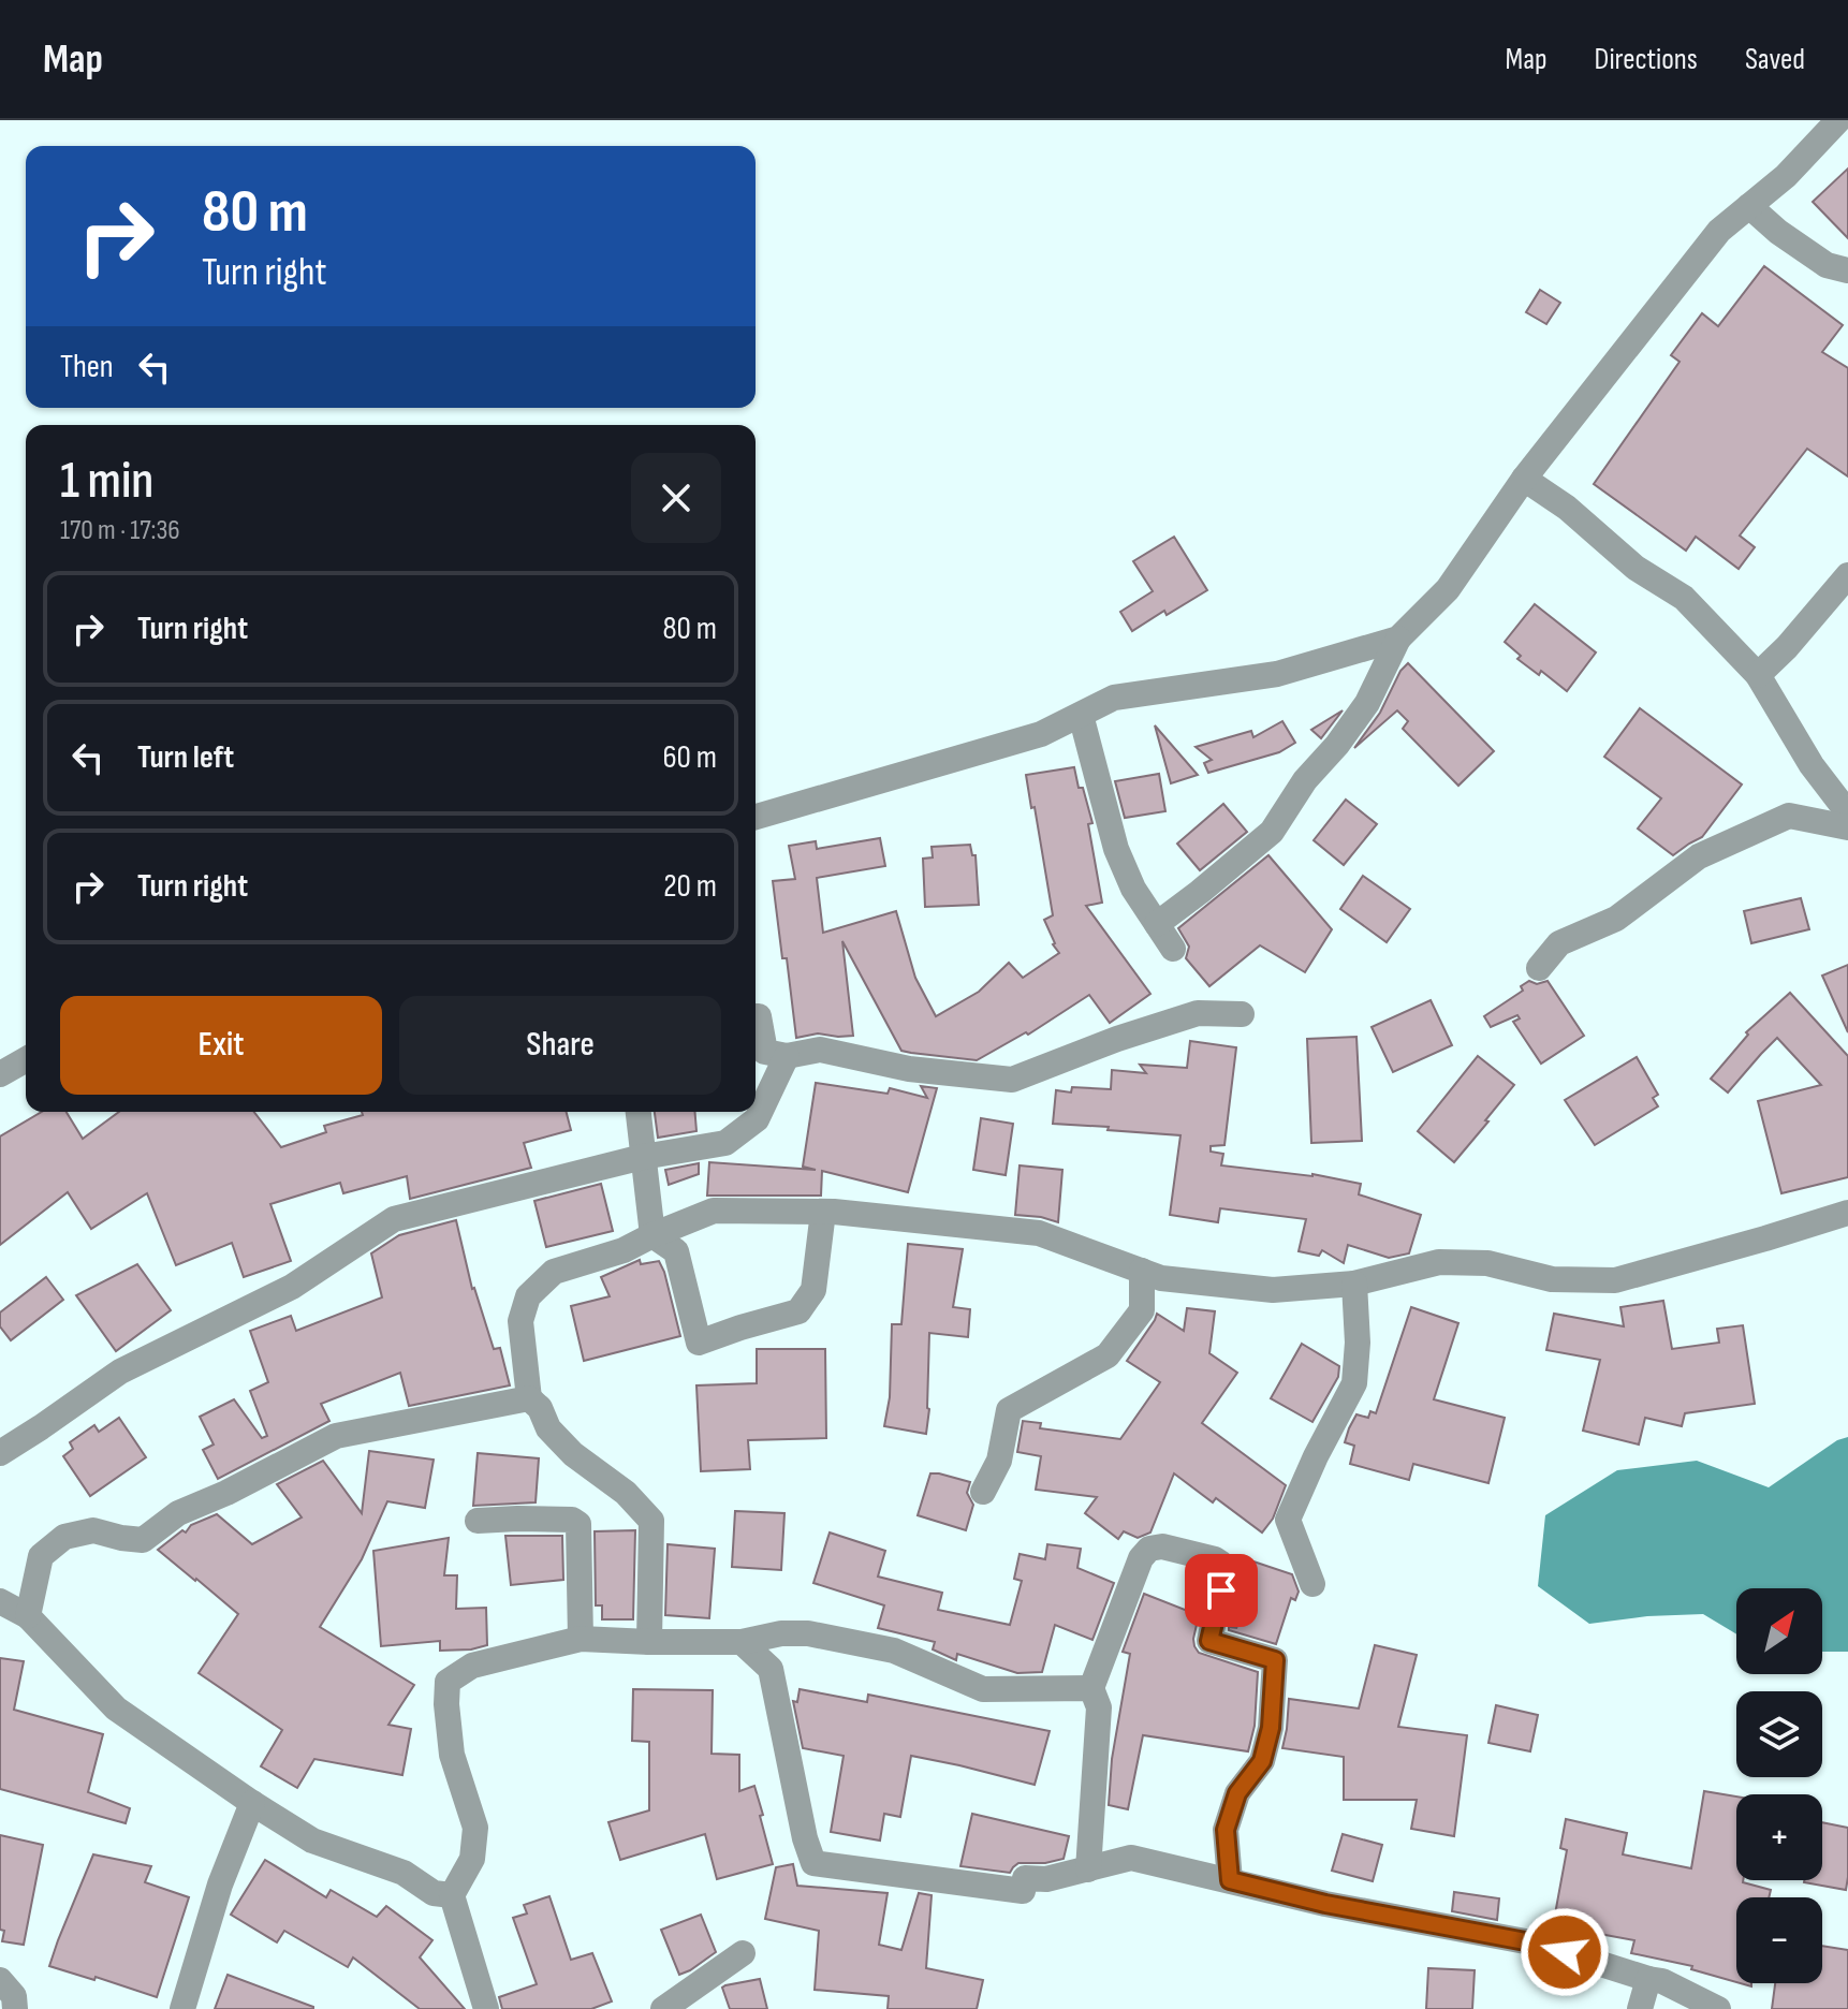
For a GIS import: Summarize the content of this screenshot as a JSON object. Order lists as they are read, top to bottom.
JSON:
{
  "north": "top right",
  "page": {
    "header": "Map",
    "nav": ["Map", "Directions", "Saved"],
    "turn": ["80 m", "Turn right"],
    "then": "Then",
    "heading": ["1 min", "170 m · 17:36"],
    "list": [
      {
        "name": "Turn right",
        "value": "80 m"
      },
      {
        "name": "Turn left",
        "value": "60 m"
      },
      {
        "name": "Turn right",
        "value": "20 m"
      }
    ],
    "buttons": ["Exit", "Share"],
    "map_buttons": ["+", "−"]
  }
}
